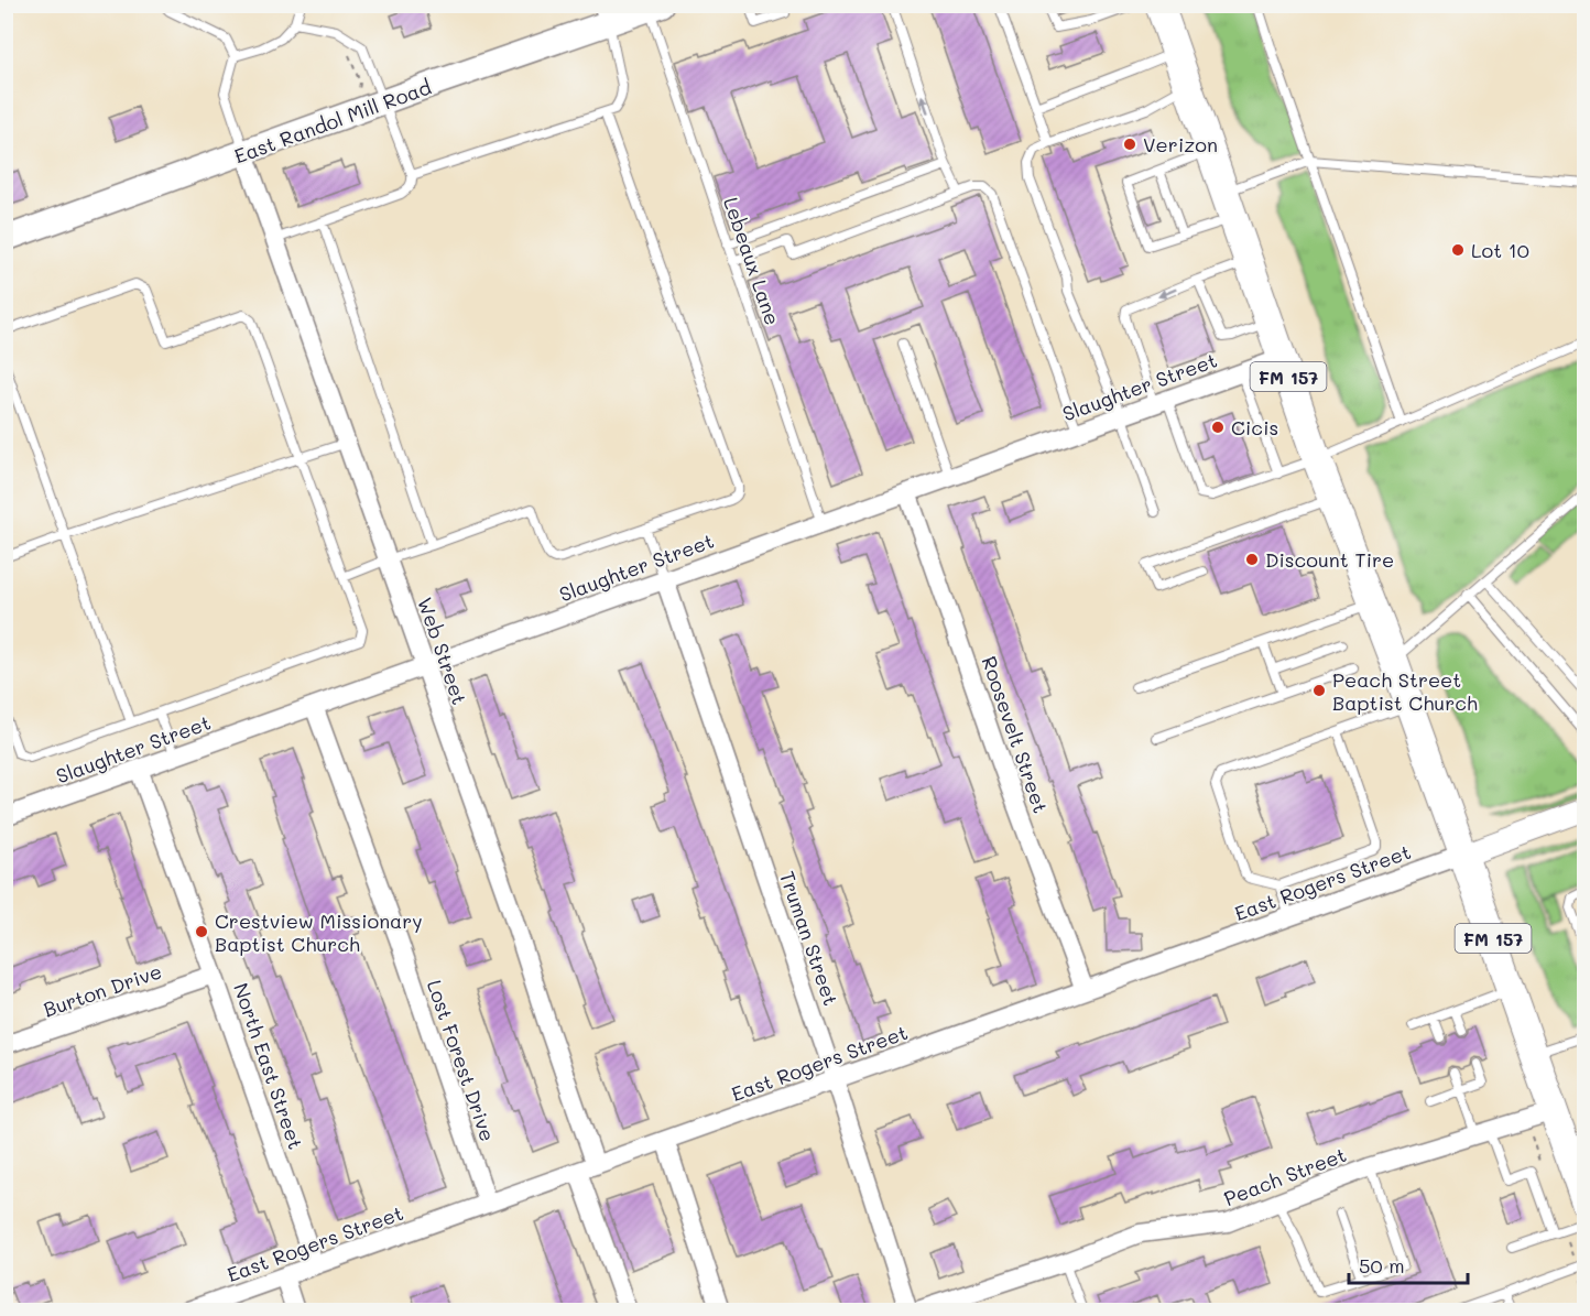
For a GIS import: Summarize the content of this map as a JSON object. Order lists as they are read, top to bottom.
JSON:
{
  "streets": {
    "main road": ["East Randol Mill Road", "FM 157"],
    "street": [
      "Slaughter Street",
      "Web Street",
      "Roosevelt Street",
      "East Rogers Street",
      "Truman Street",
      "Burton Drive",
      "Lost Forest Drive",
      "North East Street",
      "Peach Street"
    ],
    "lane": ["Lebeaux Lane"]
  },
  "crossings": [
    ["East Randol Mill Road", "Lebeaux Lane"],
    ["East Randol Mill Road", "Web Street"],
    ["Lebeaux Lane", "Slaughter Street"],
    ["FM 157", "Slaughter Street"],
    ["FM 157", "East Rogers Street"],
    ["FM 157", "Peach Street"],
    ["Slaughter Street", "Web Street"],
    ["Slaughter Street", "Roosevelt Street"],
    ["Slaughter Street", "Truman Street"],
    ["Slaughter Street", "Lost Forest Drive"],
    ["Slaughter Street", "North East Street"],
    ["Web Street", "East Rogers Street"],
    ["Roosevelt Street", "East Rogers Street"],
    ["East Rogers Street", "Truman Street"],
    ["East Rogers Street", "Lost Forest Drive"],
    ["East Rogers Street", "North East Street"],
    ["Burton Drive", "North East Street"]
  ],
  "places": [
    "Verizon",
    "Lot 10",
    "Cicis",
    "Discount Tire",
    "Peach Street Baptist Church",
    "Crestview Missionary Baptist Church"
  ],
  "scale_bar": "50 m"
}
